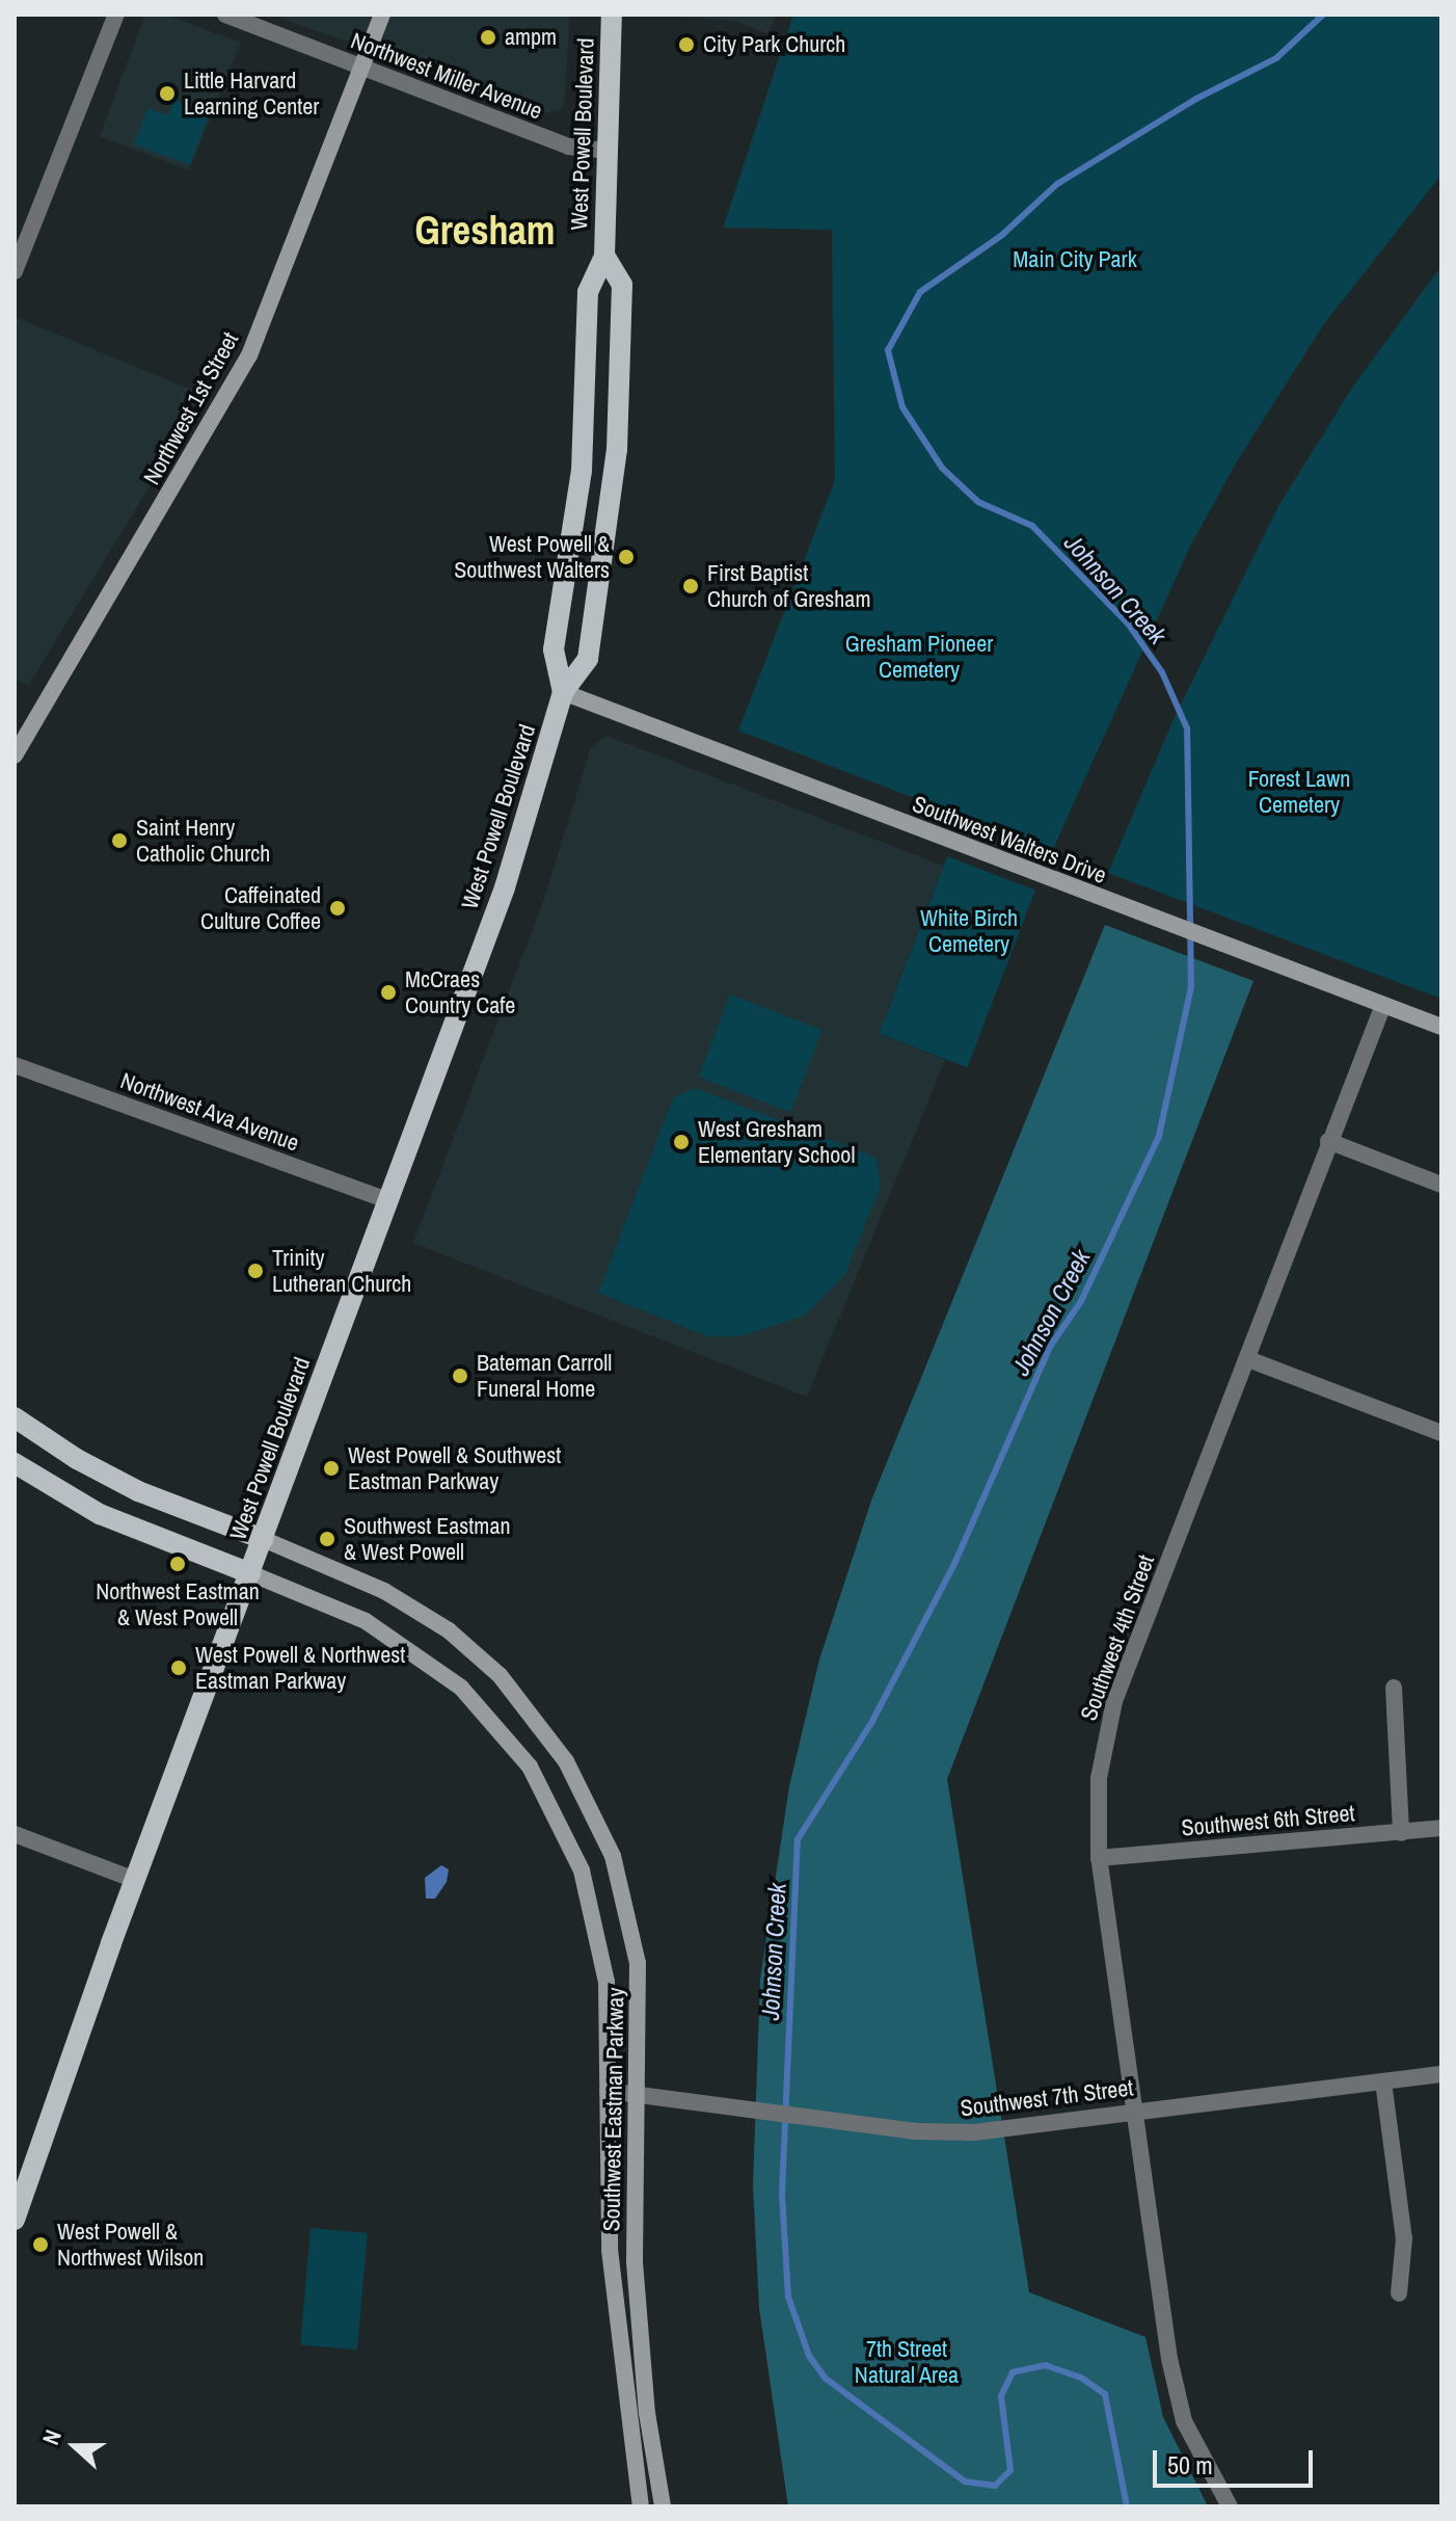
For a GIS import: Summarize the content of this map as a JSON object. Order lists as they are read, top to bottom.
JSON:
{
  "streets": {
    "main road": [
      "West Powell Boulevard",
      "Northwest 1st Street",
      "Southwest Walters Drive",
      "Southwest Eastman Parkway"
    ],
    "street": [
      "Northwest Miller Avenue",
      "Northwest Ava Avenue",
      "Southwest 4th Street",
      "Southwest 6th Street",
      "Southwest 7th Street"
    ]
  },
  "crossings": [
    ["Northwest Miller Avenue", "West Powell Boulevard"],
    ["Northwest Miller Avenue", "Northwest 1st Street"],
    ["West Powell Boulevard", "Southwest Walters Drive"],
    ["West Powell Boulevard", "Northwest Ava Avenue"],
    ["West Powell Boulevard", "Southwest Eastman Parkway"],
    ["Southwest Walters Drive", "Southwest 4th Street"],
    ["Southwest 4th Street", "Southwest 6th Street"],
    ["Southwest 4th Street", "Southwest 7th Street"],
    ["Southwest 7th Street", "Southwest Eastman Parkway"]
  ],
  "districts": ["Gresham"],
  "water": ["Johnson Creek"],
  "parks": [
    "Main City Park",
    "Gresham Pioneer Cemetery",
    "Forest Lawn Cemetery",
    "White Birch Cemetery",
    "7th Street Natural Area"
  ],
  "places": [
    "ampm",
    "City Park Church",
    "Little Harvard Learning Center",
    "West Powell & Southwest Walters",
    "First Baptist Church of Gresham",
    "Saint Henry Catholic Church",
    "Caffeinated Culture Coffee",
    "McCraes Country Cafe",
    "West Gresham Elementary School",
    "Trinity Lutheran Church",
    "Bateman Carroll Funeral Home",
    "West Powell & Southwest Eastman Parkway",
    "Southwest Eastman & West Powell",
    "Northwest Eastman & West Powell",
    "West Powell & Northwest Eastman Parkway",
    "West Powell & Northwest Wilson"
  ],
  "scale_bar": "50 m",
  "north": "left"
}
